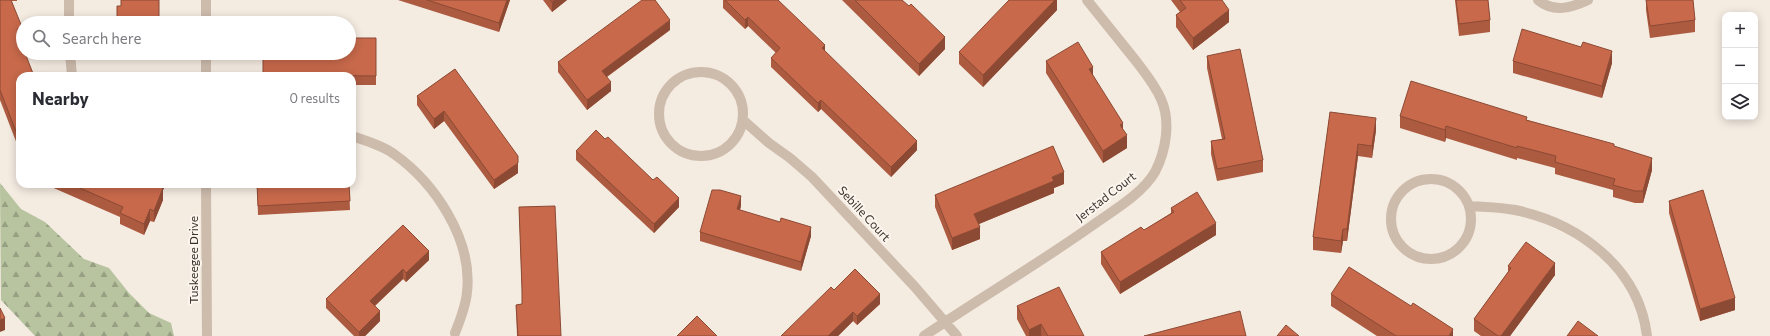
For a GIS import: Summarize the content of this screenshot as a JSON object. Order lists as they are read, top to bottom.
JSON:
{
  "streets": {
    "street": ["Jerstad Court", "Sebille Court", "Tuskeegee Drive"]
  },
  "crossings": [
    ["Jerstad Court", "Sebille Court"]
  ],
  "page": {
    "map_buttons": ["+", "−"],
    "search": "Search here",
    "heading": ["Nearby", "0 results"]
  }
}
